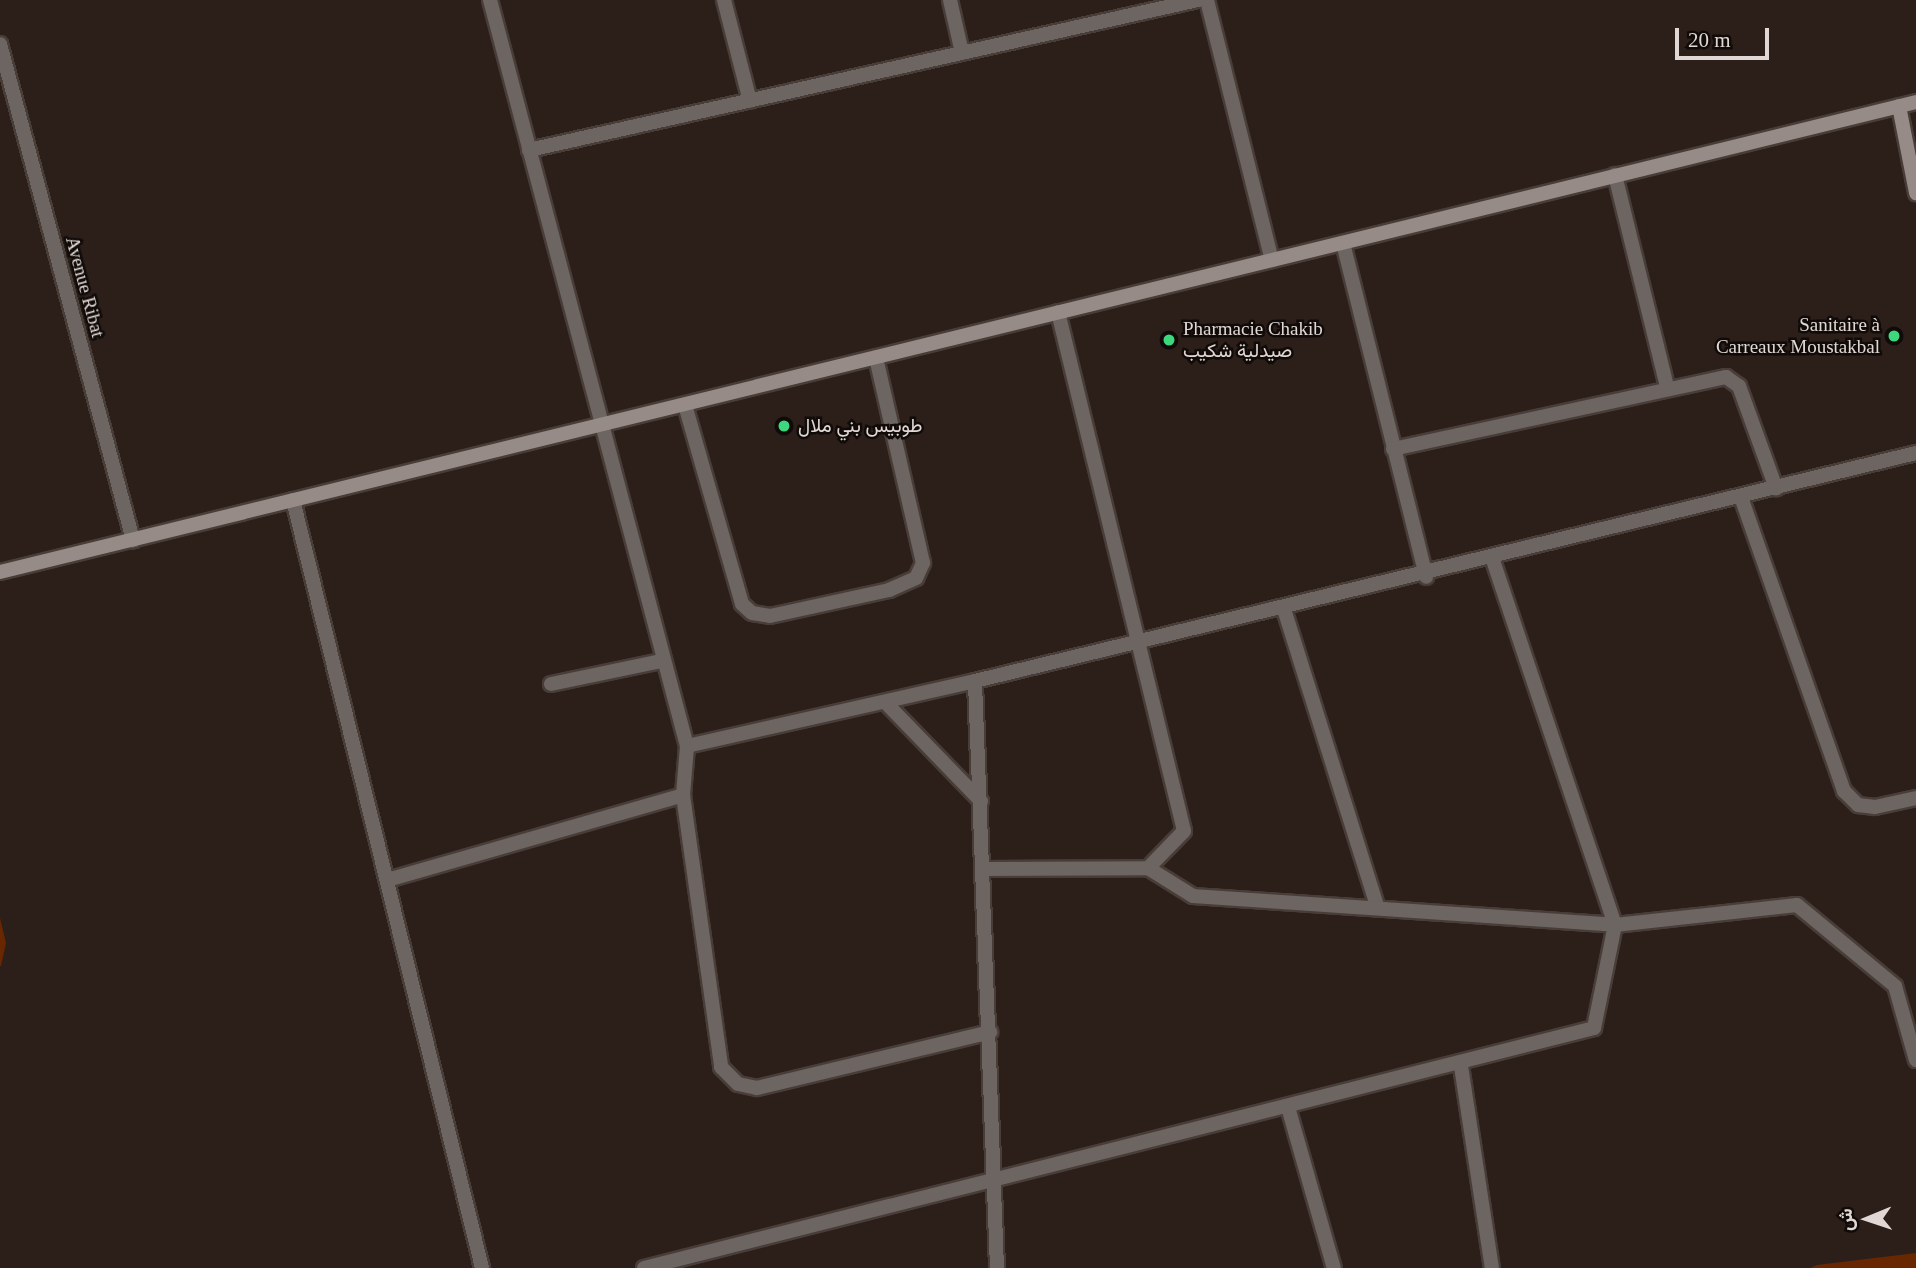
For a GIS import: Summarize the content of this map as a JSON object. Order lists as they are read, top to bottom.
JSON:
{
  "streets": {
    "street": ["Avenue Ribat"]
  },
  "places": ["Sanitaire à Carreaux Moustakbal", "Pharmacie Chakib صيدلية شكيب", "طوبيس بني ملال"],
  "scale_bar": "20 m",
  "north": "left"
}
